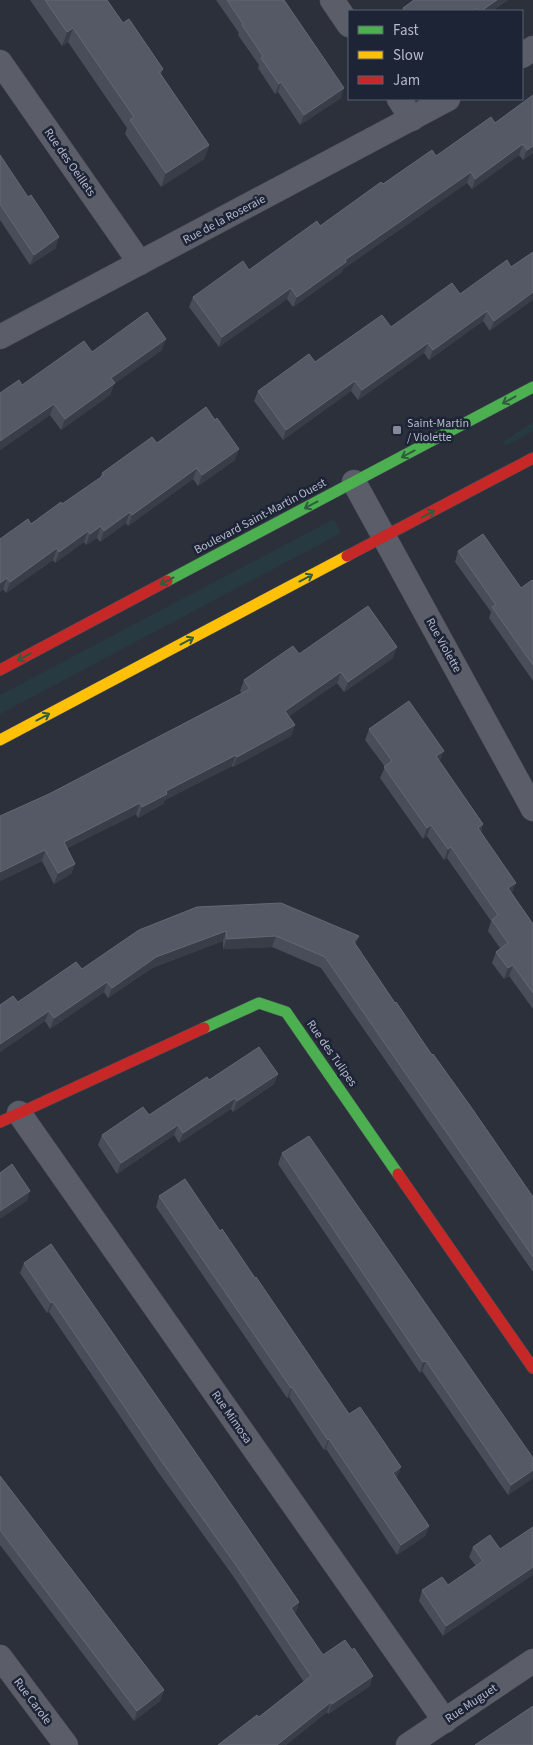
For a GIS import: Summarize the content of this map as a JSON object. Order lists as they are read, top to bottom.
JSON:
{
  "streets": {
    "street": [
      "Rue des Oeillets",
      "Rue de la Roseraie",
      "Boulevard Saint-Martin Ouest",
      "Rue Violette",
      "Rue des Tulipes",
      "Rue Mimosa",
      "Rue Carole",
      "Rue Muguet"
    ]
  },
  "crossings": [
    ["Rue des Oeillets", "Rue de la Roseraie"],
    ["Boulevard Saint-Martin Ouest", "Rue Violette"],
    ["Rue des Tulipes", "Rue Mimosa"],
    ["Rue Mimosa", "Rue Muguet"]
  ],
  "places": {
    "transit": ["Saint-Martin / Violette"]
  },
  "legend": ["Fast", "Slow", "Jam"]
}
